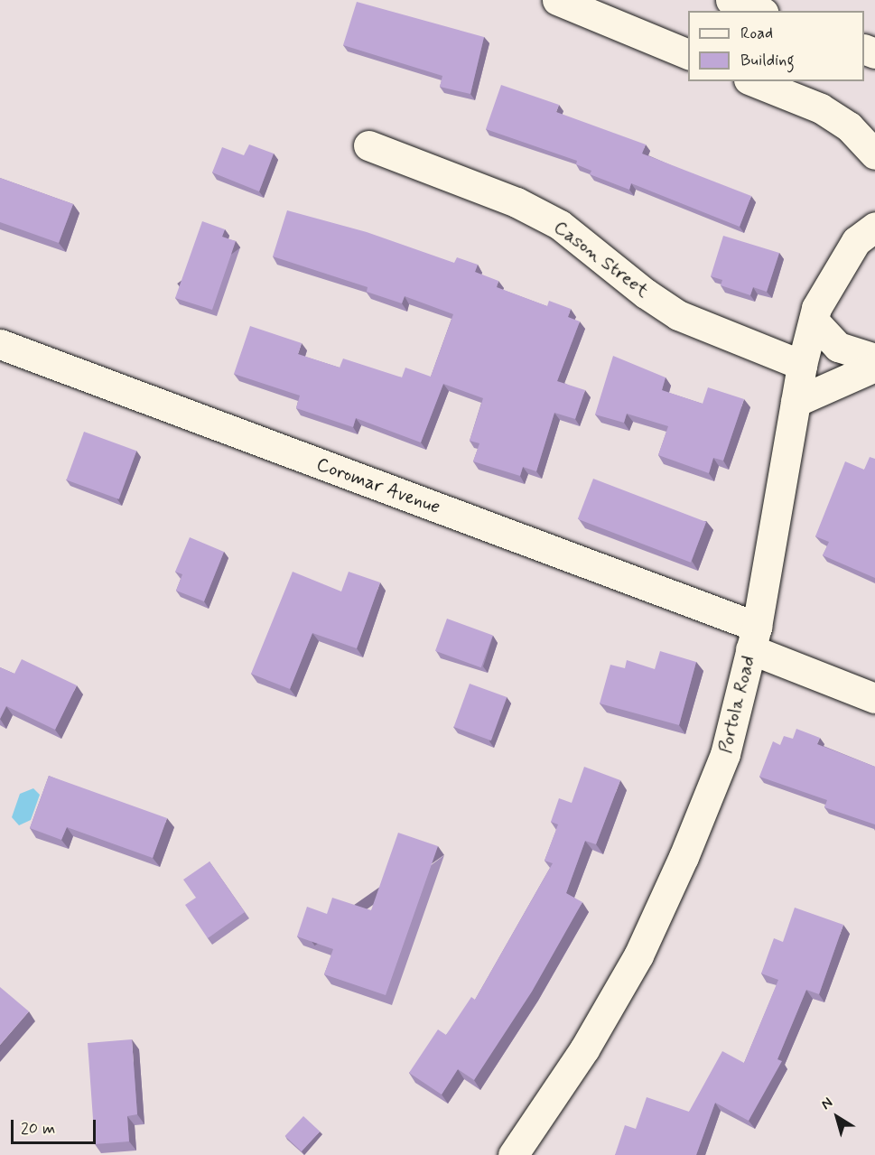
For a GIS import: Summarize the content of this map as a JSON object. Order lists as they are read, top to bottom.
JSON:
{
  "streets": {
    "main road": ["Cason Street", "Coromar Avenue", "Portola Road"]
  },
  "crossings": [
    ["Cason Street", "Portola Road"],
    ["Coromar Avenue", "Portola Road"]
  ],
  "legend": ["Road", "Building"],
  "scale_bar": "20 m",
  "north": "top left"
}
